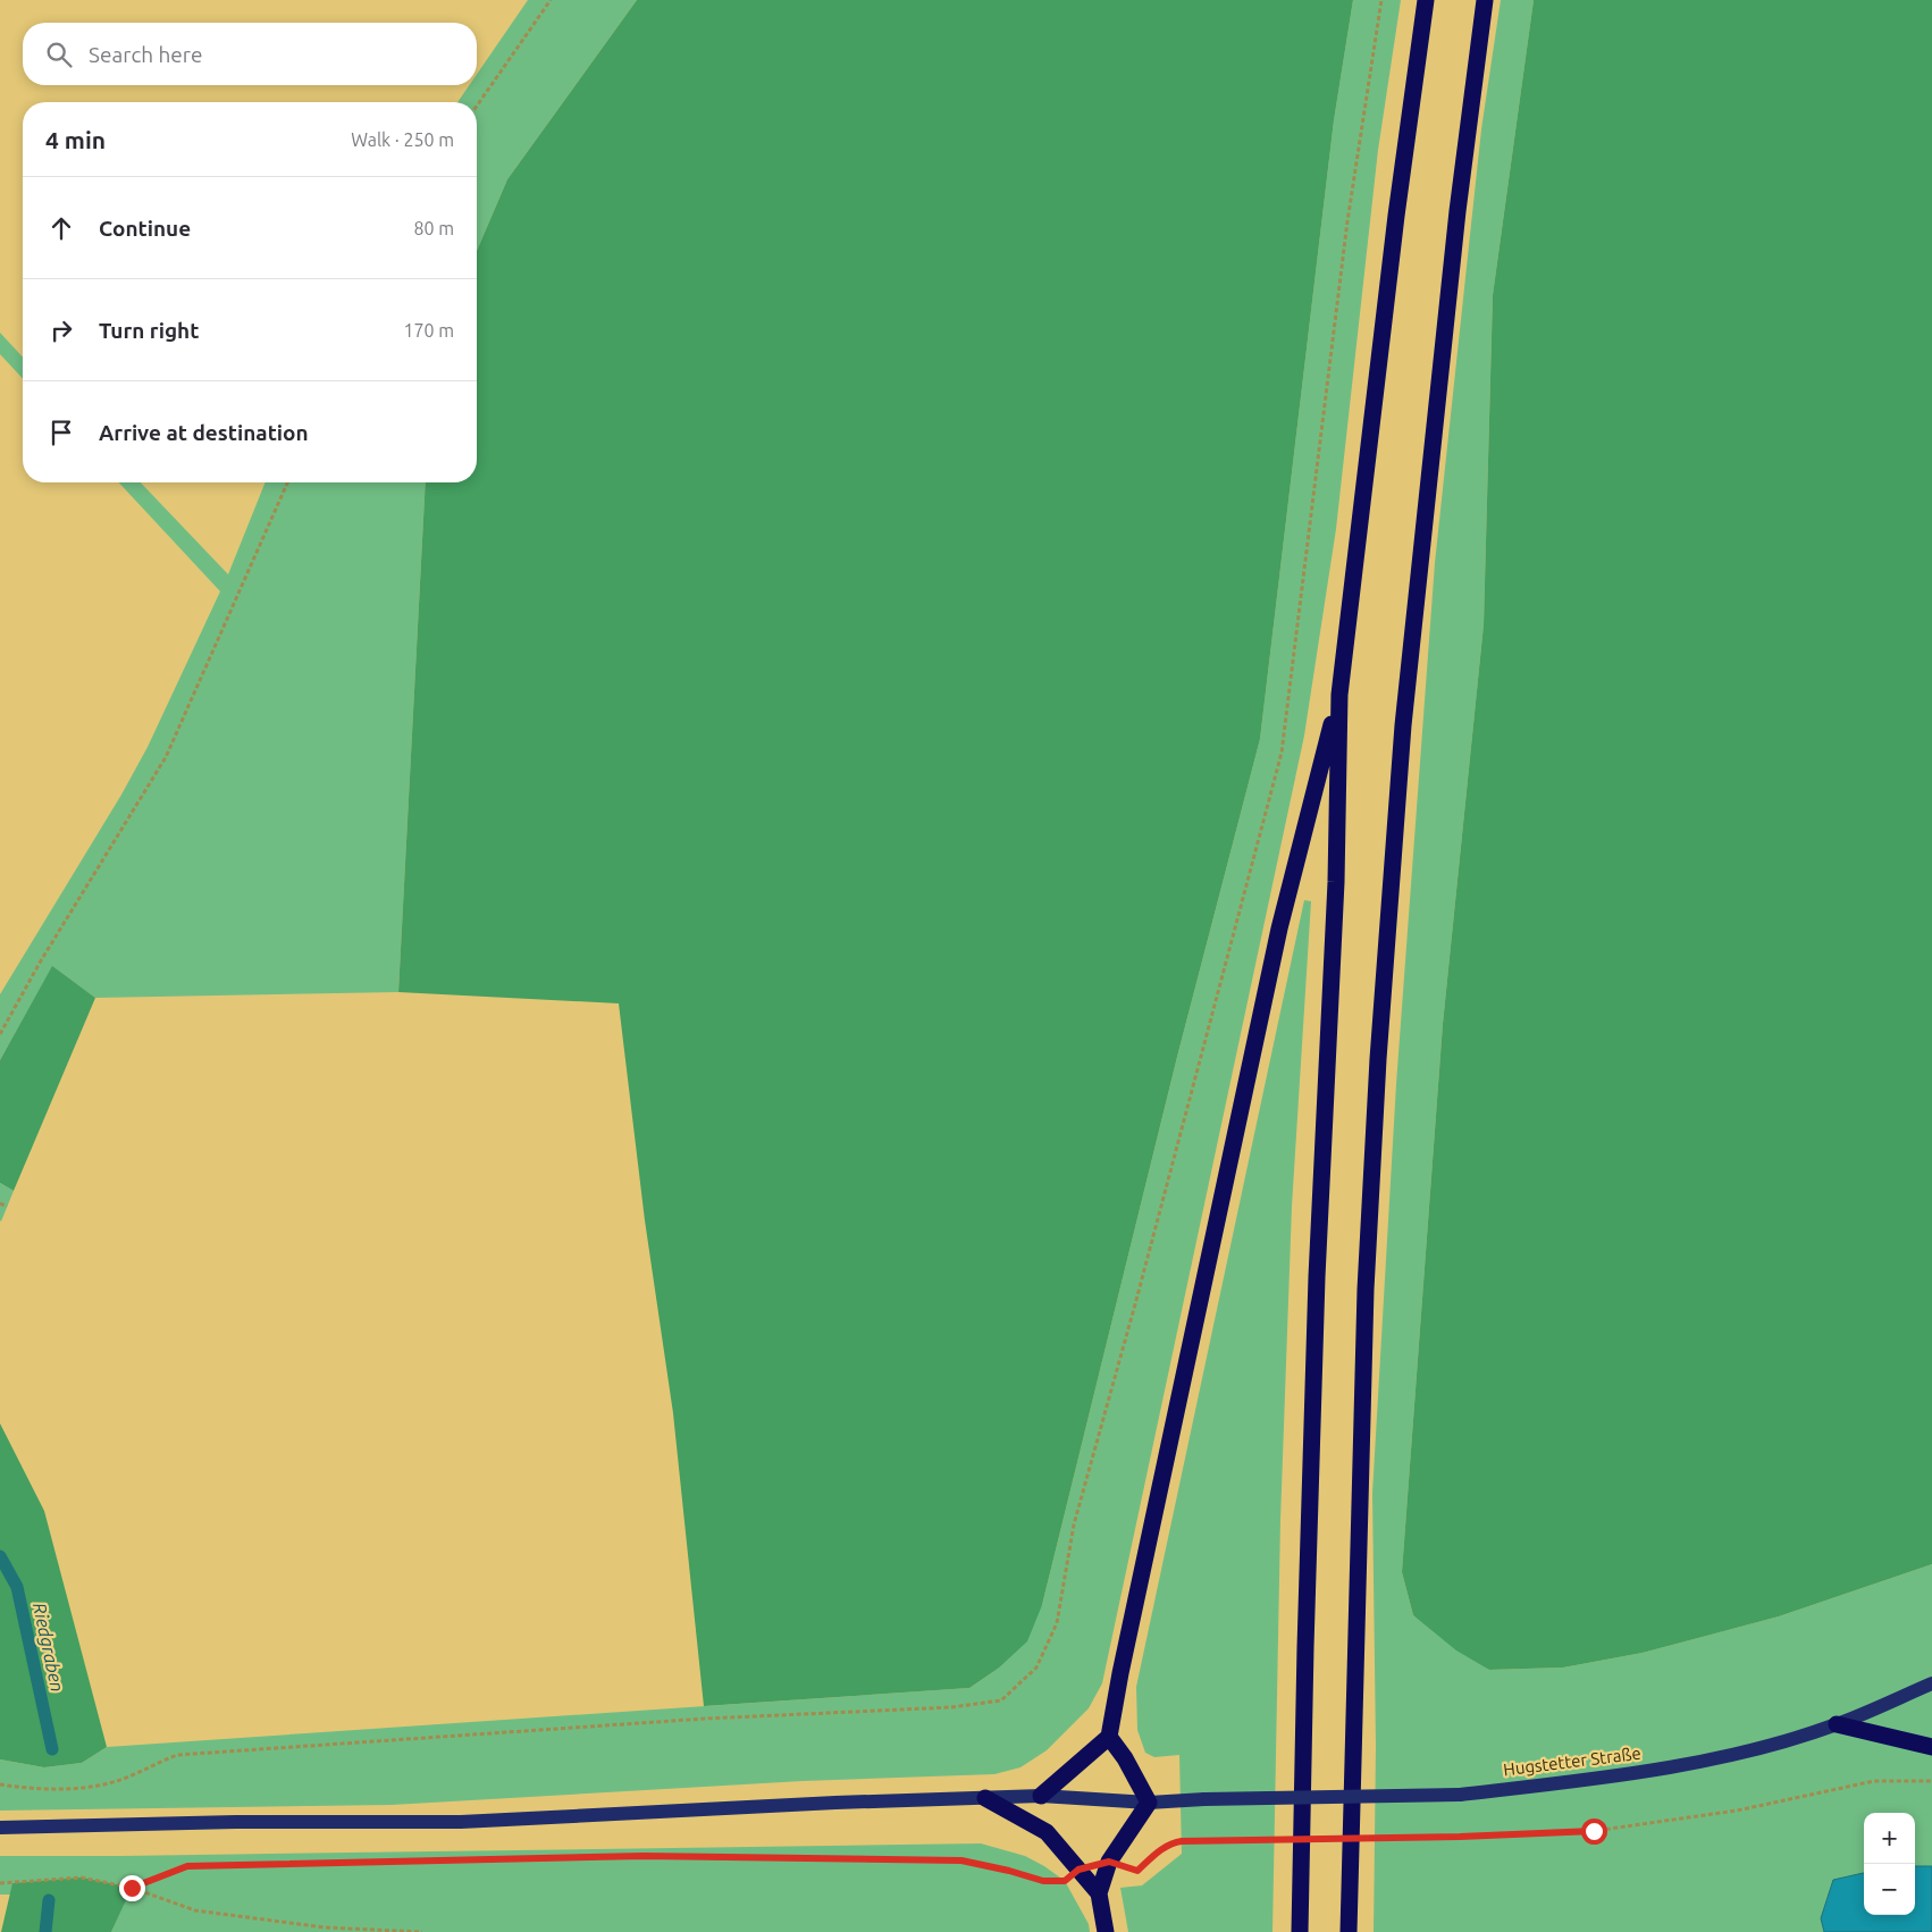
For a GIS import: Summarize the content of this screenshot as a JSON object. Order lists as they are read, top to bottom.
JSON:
{
  "streets": {
    "main road": ["Hugstetter Straße"]
  },
  "water": ["Riedgraben"],
  "page": {
    "search": "Search here",
    "heading": ["4 min", "Walk · 250 m"],
    "list": [
      ["Continue", "80 m"],
      ["Turn right", "170 m"],
      "Arrive at destination"
    ],
    "map_buttons": ["+", "−"]
  }
}
